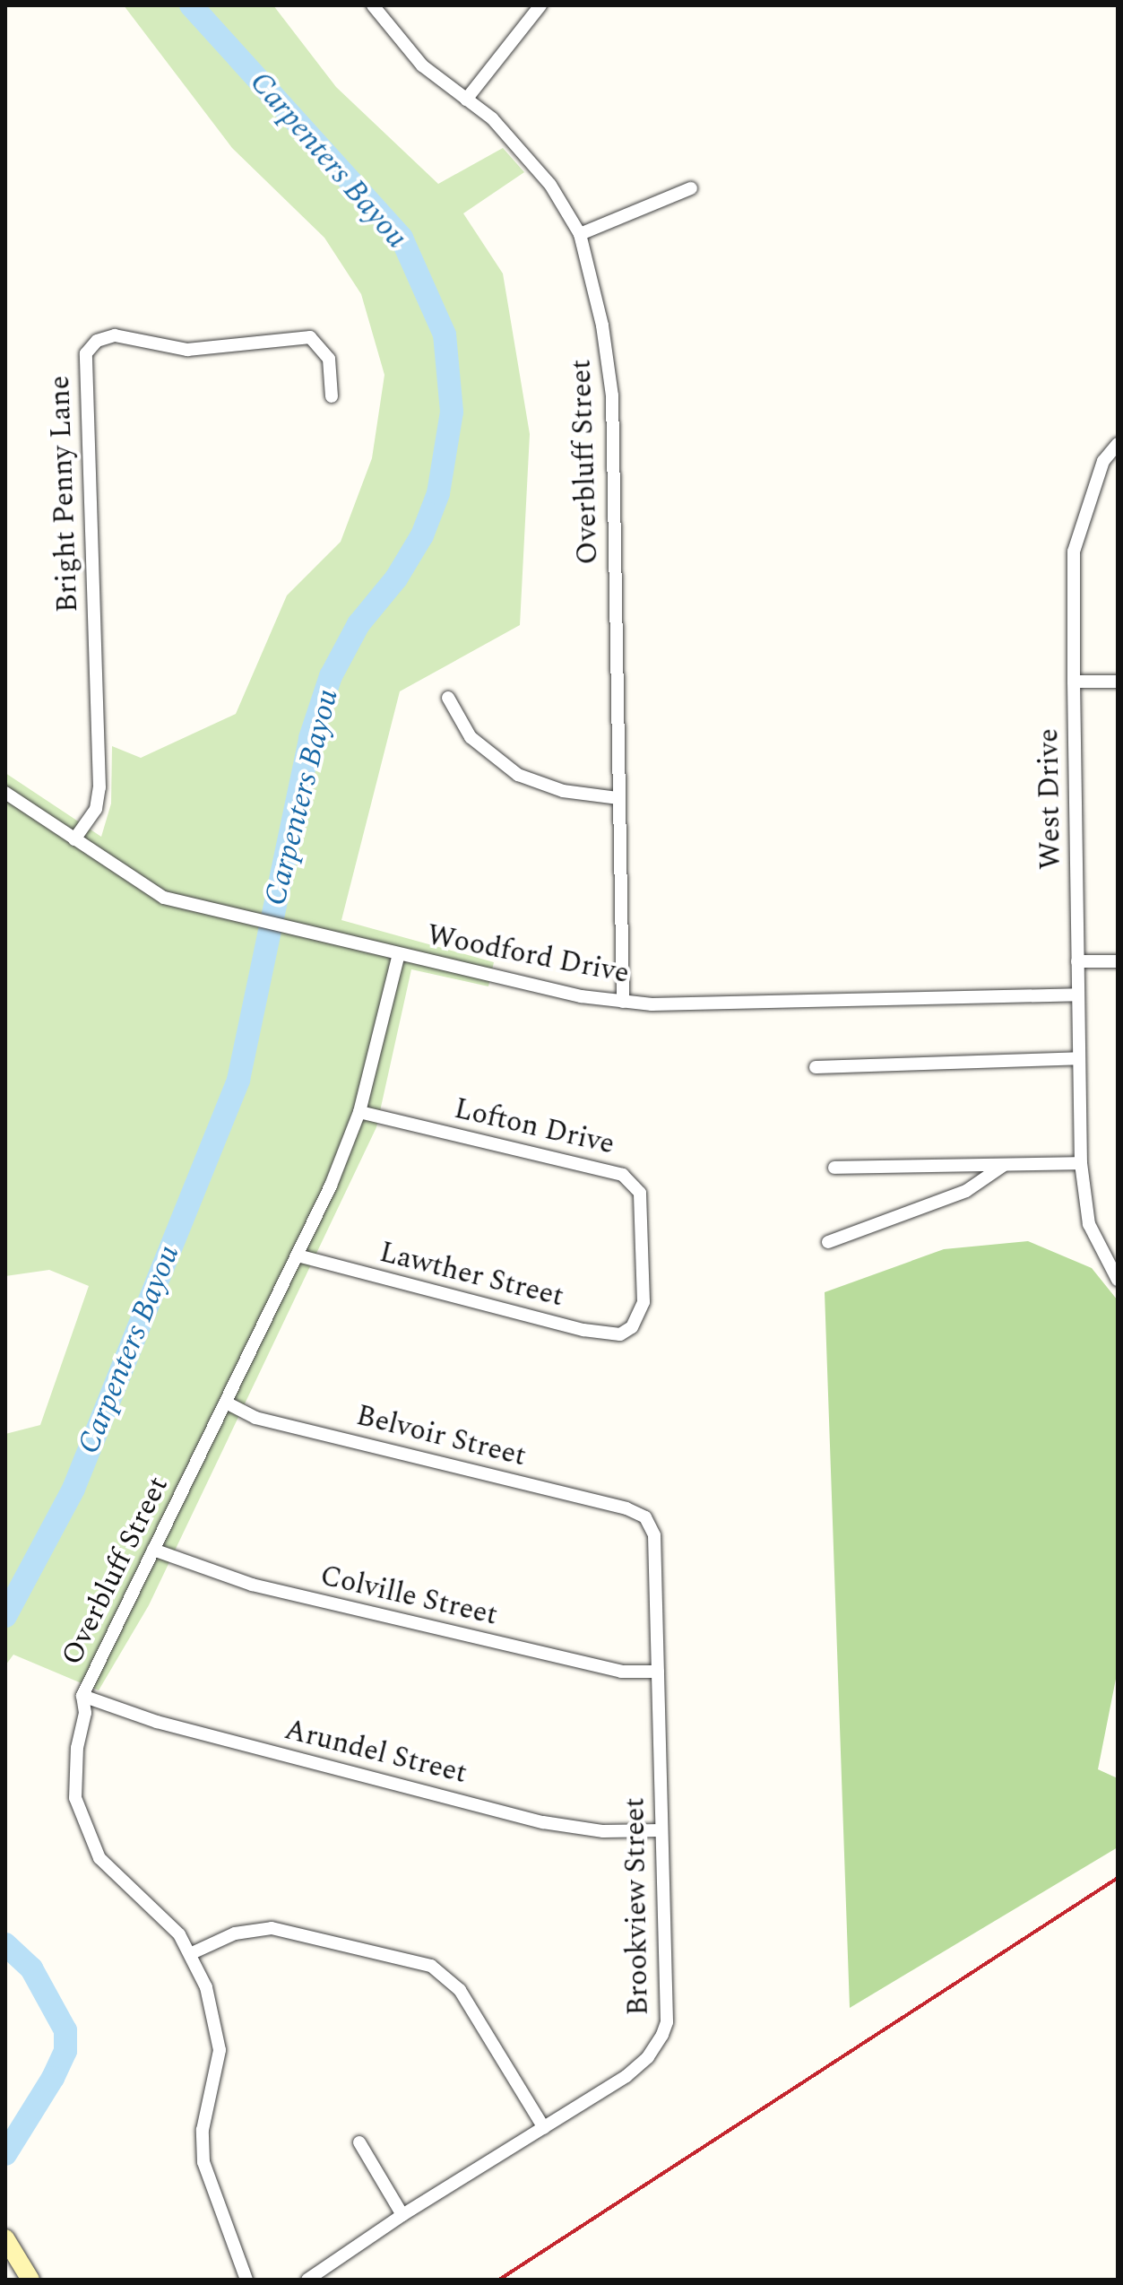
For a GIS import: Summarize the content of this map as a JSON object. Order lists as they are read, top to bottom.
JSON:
{
  "streets": {
    "street": [
      "Overbluff Street",
      "Bright Penny Lane",
      "West Drive",
      "Woodford Drive",
      "Lofton Drive",
      "Lawther Street",
      "Belvoir Street",
      "Colville Street",
      "Arundel Street",
      "Brookview Street"
    ]
  },
  "crossings": [
    ["Overbluff Street", "Woodford Drive"],
    ["Overbluff Street", "Lofton Drive"],
    ["Overbluff Street", "Lawther Street"],
    ["Overbluff Street", "Belvoir Street"],
    ["Overbluff Street", "Colville Street"],
    ["Overbluff Street", "Arundel Street"],
    ["Bright Penny Lane", "Woodford Drive"],
    ["West Drive", "Woodford Drive"],
    ["Lofton Drive", "Lawther Street"],
    ["Belvoir Street", "Brookview Street"],
    ["Colville Street", "Brookview Street"],
    ["Arundel Street", "Brookview Street"]
  ],
  "water": ["Carpenters Bayou"]
}
